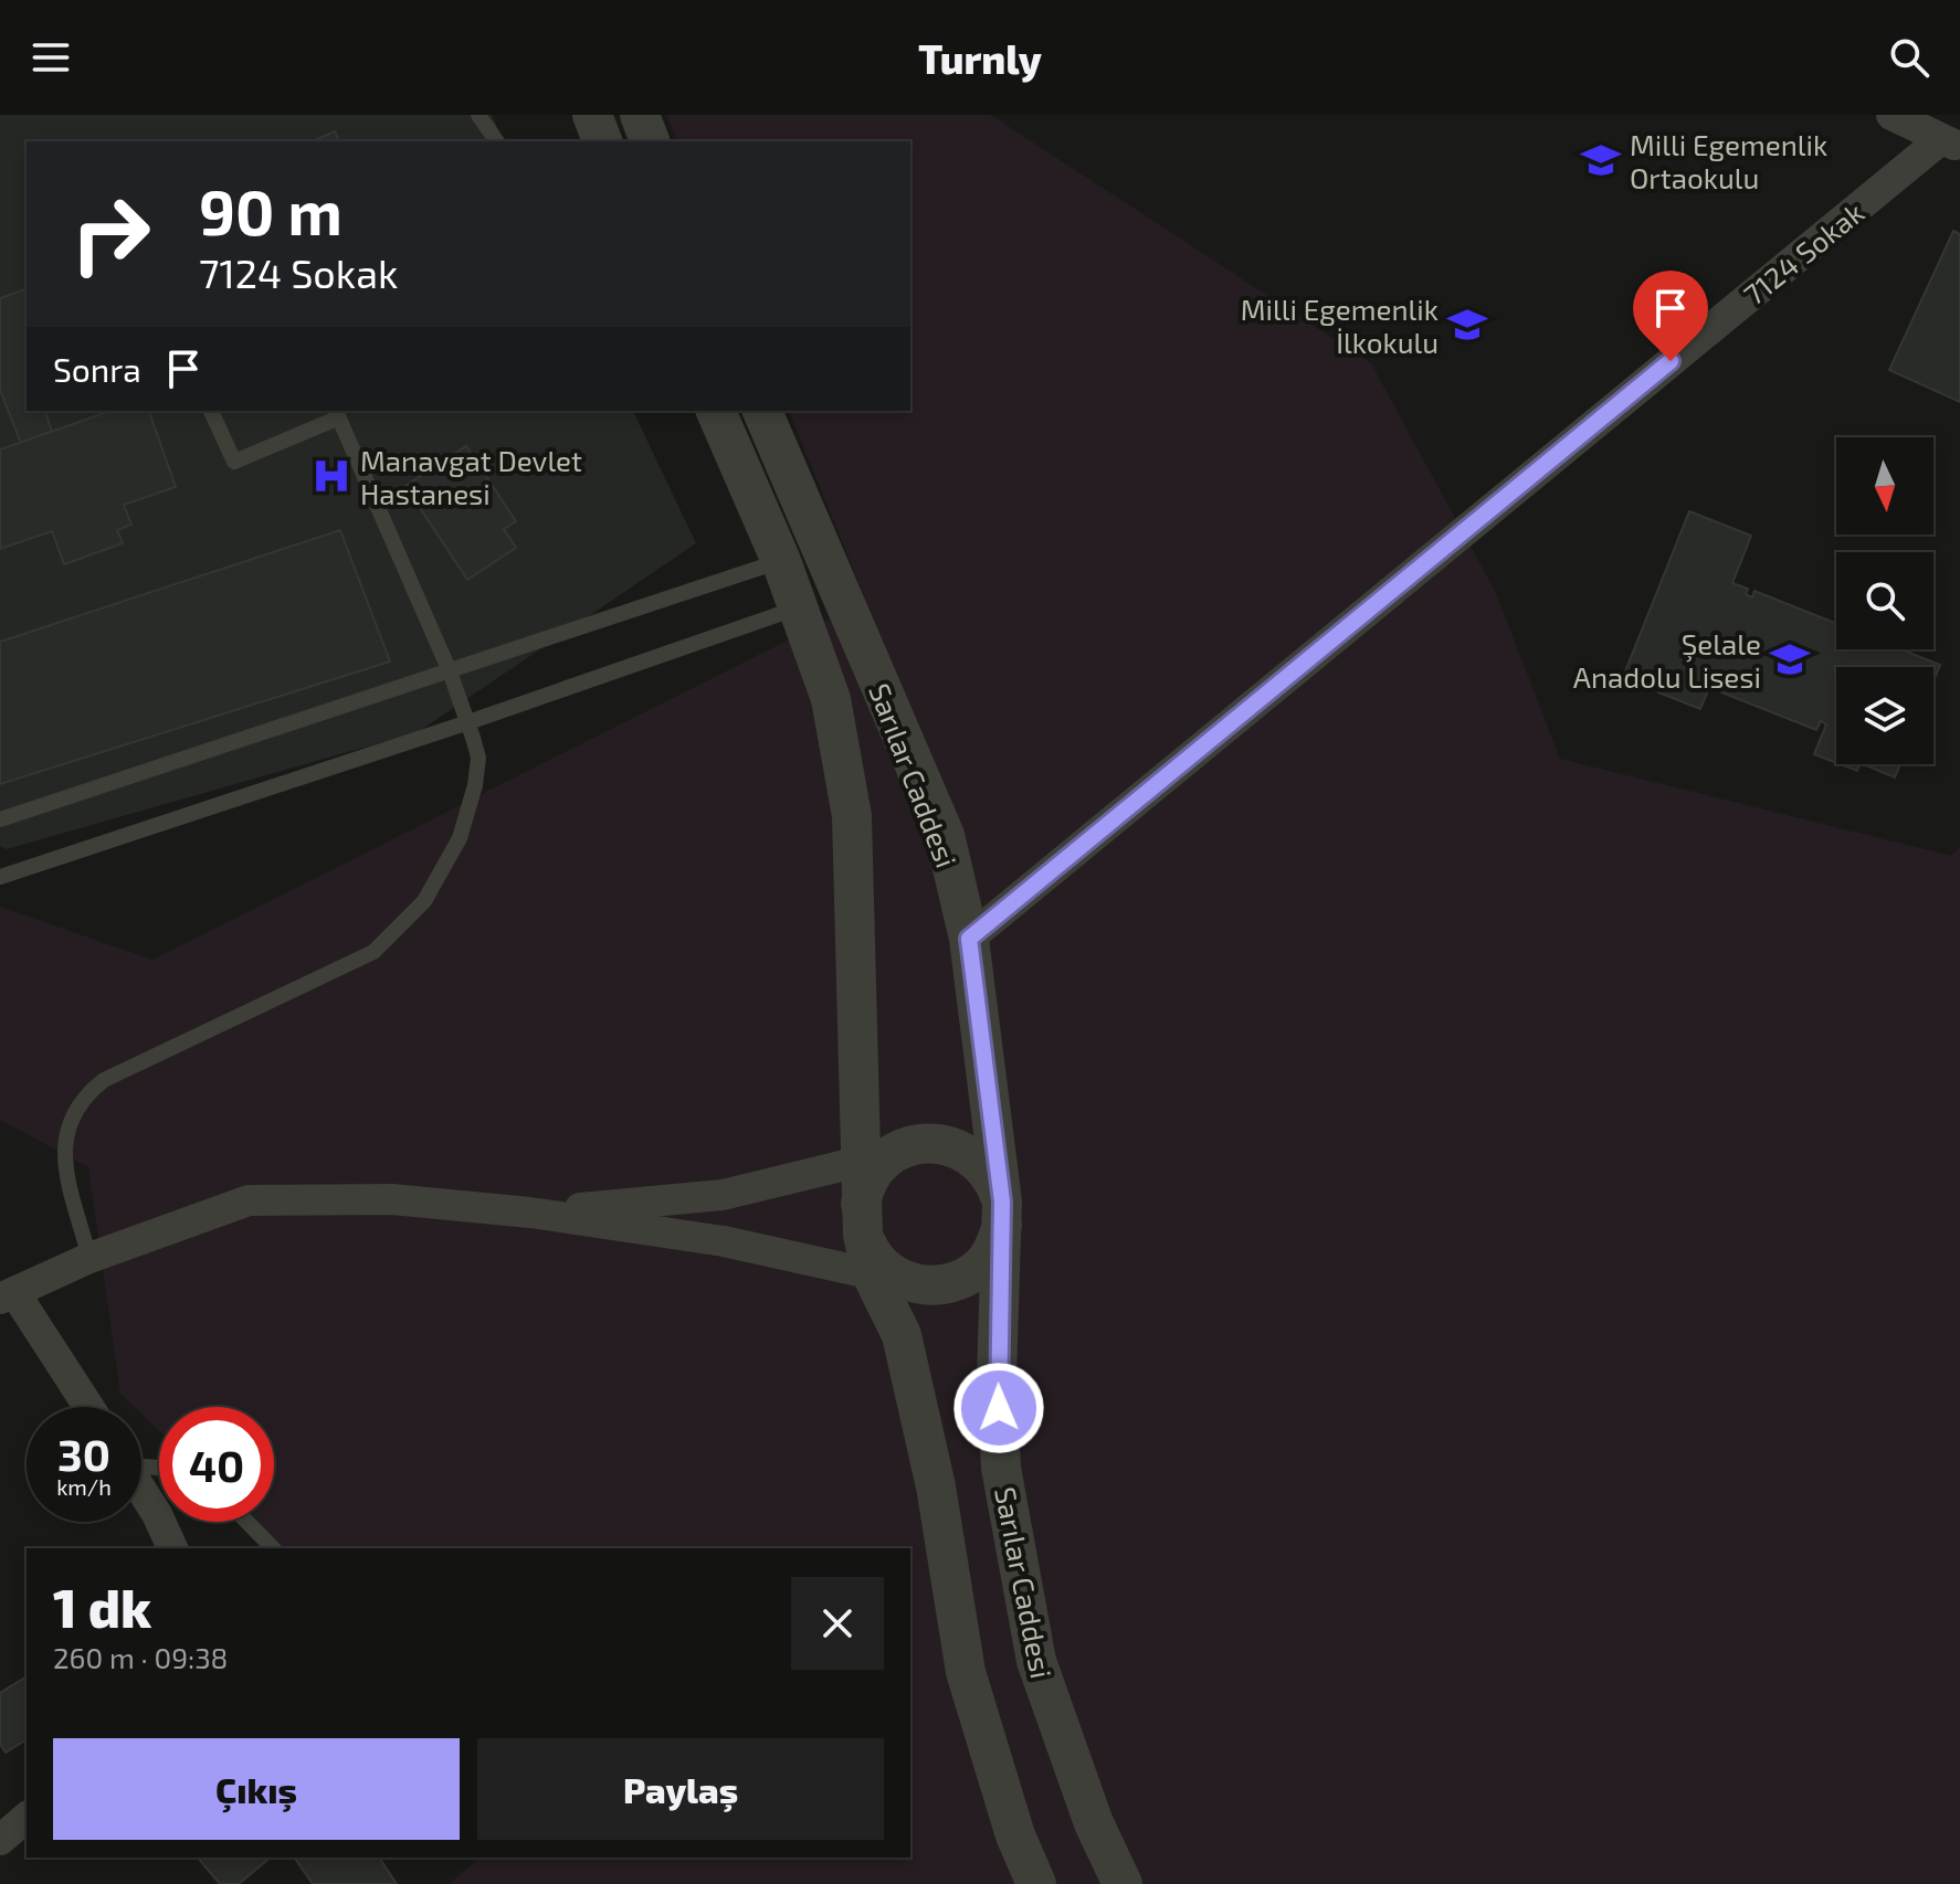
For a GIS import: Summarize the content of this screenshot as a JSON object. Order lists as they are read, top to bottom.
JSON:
{
  "streets": {
    "street": ["7124 Sokak", "Sarılar Caddesi"]
  },
  "crossings": [
    ["7124 Sokak", "Sarılar Caddesi"]
  ],
  "places": {
    "school or university": ["Milli Egemenlik Ortaokulu", "Milli Egemenlik İlkokulu", "Şelale Anadolu Lisesi"],
    "hospital": ["Manavgat Devlet Hastanesi"]
  },
  "north": "bottom",
  "page": {
    "header": "Turnly",
    "turn": ["90 m", "7124 Sokak"],
    "then": "Sonra",
    "speed": "30 km/h",
    "limit": "40",
    "heading": ["1 dk", "260 m · 09:38"],
    "buttons": ["Çıkış", "Paylaş"]
  }
}
